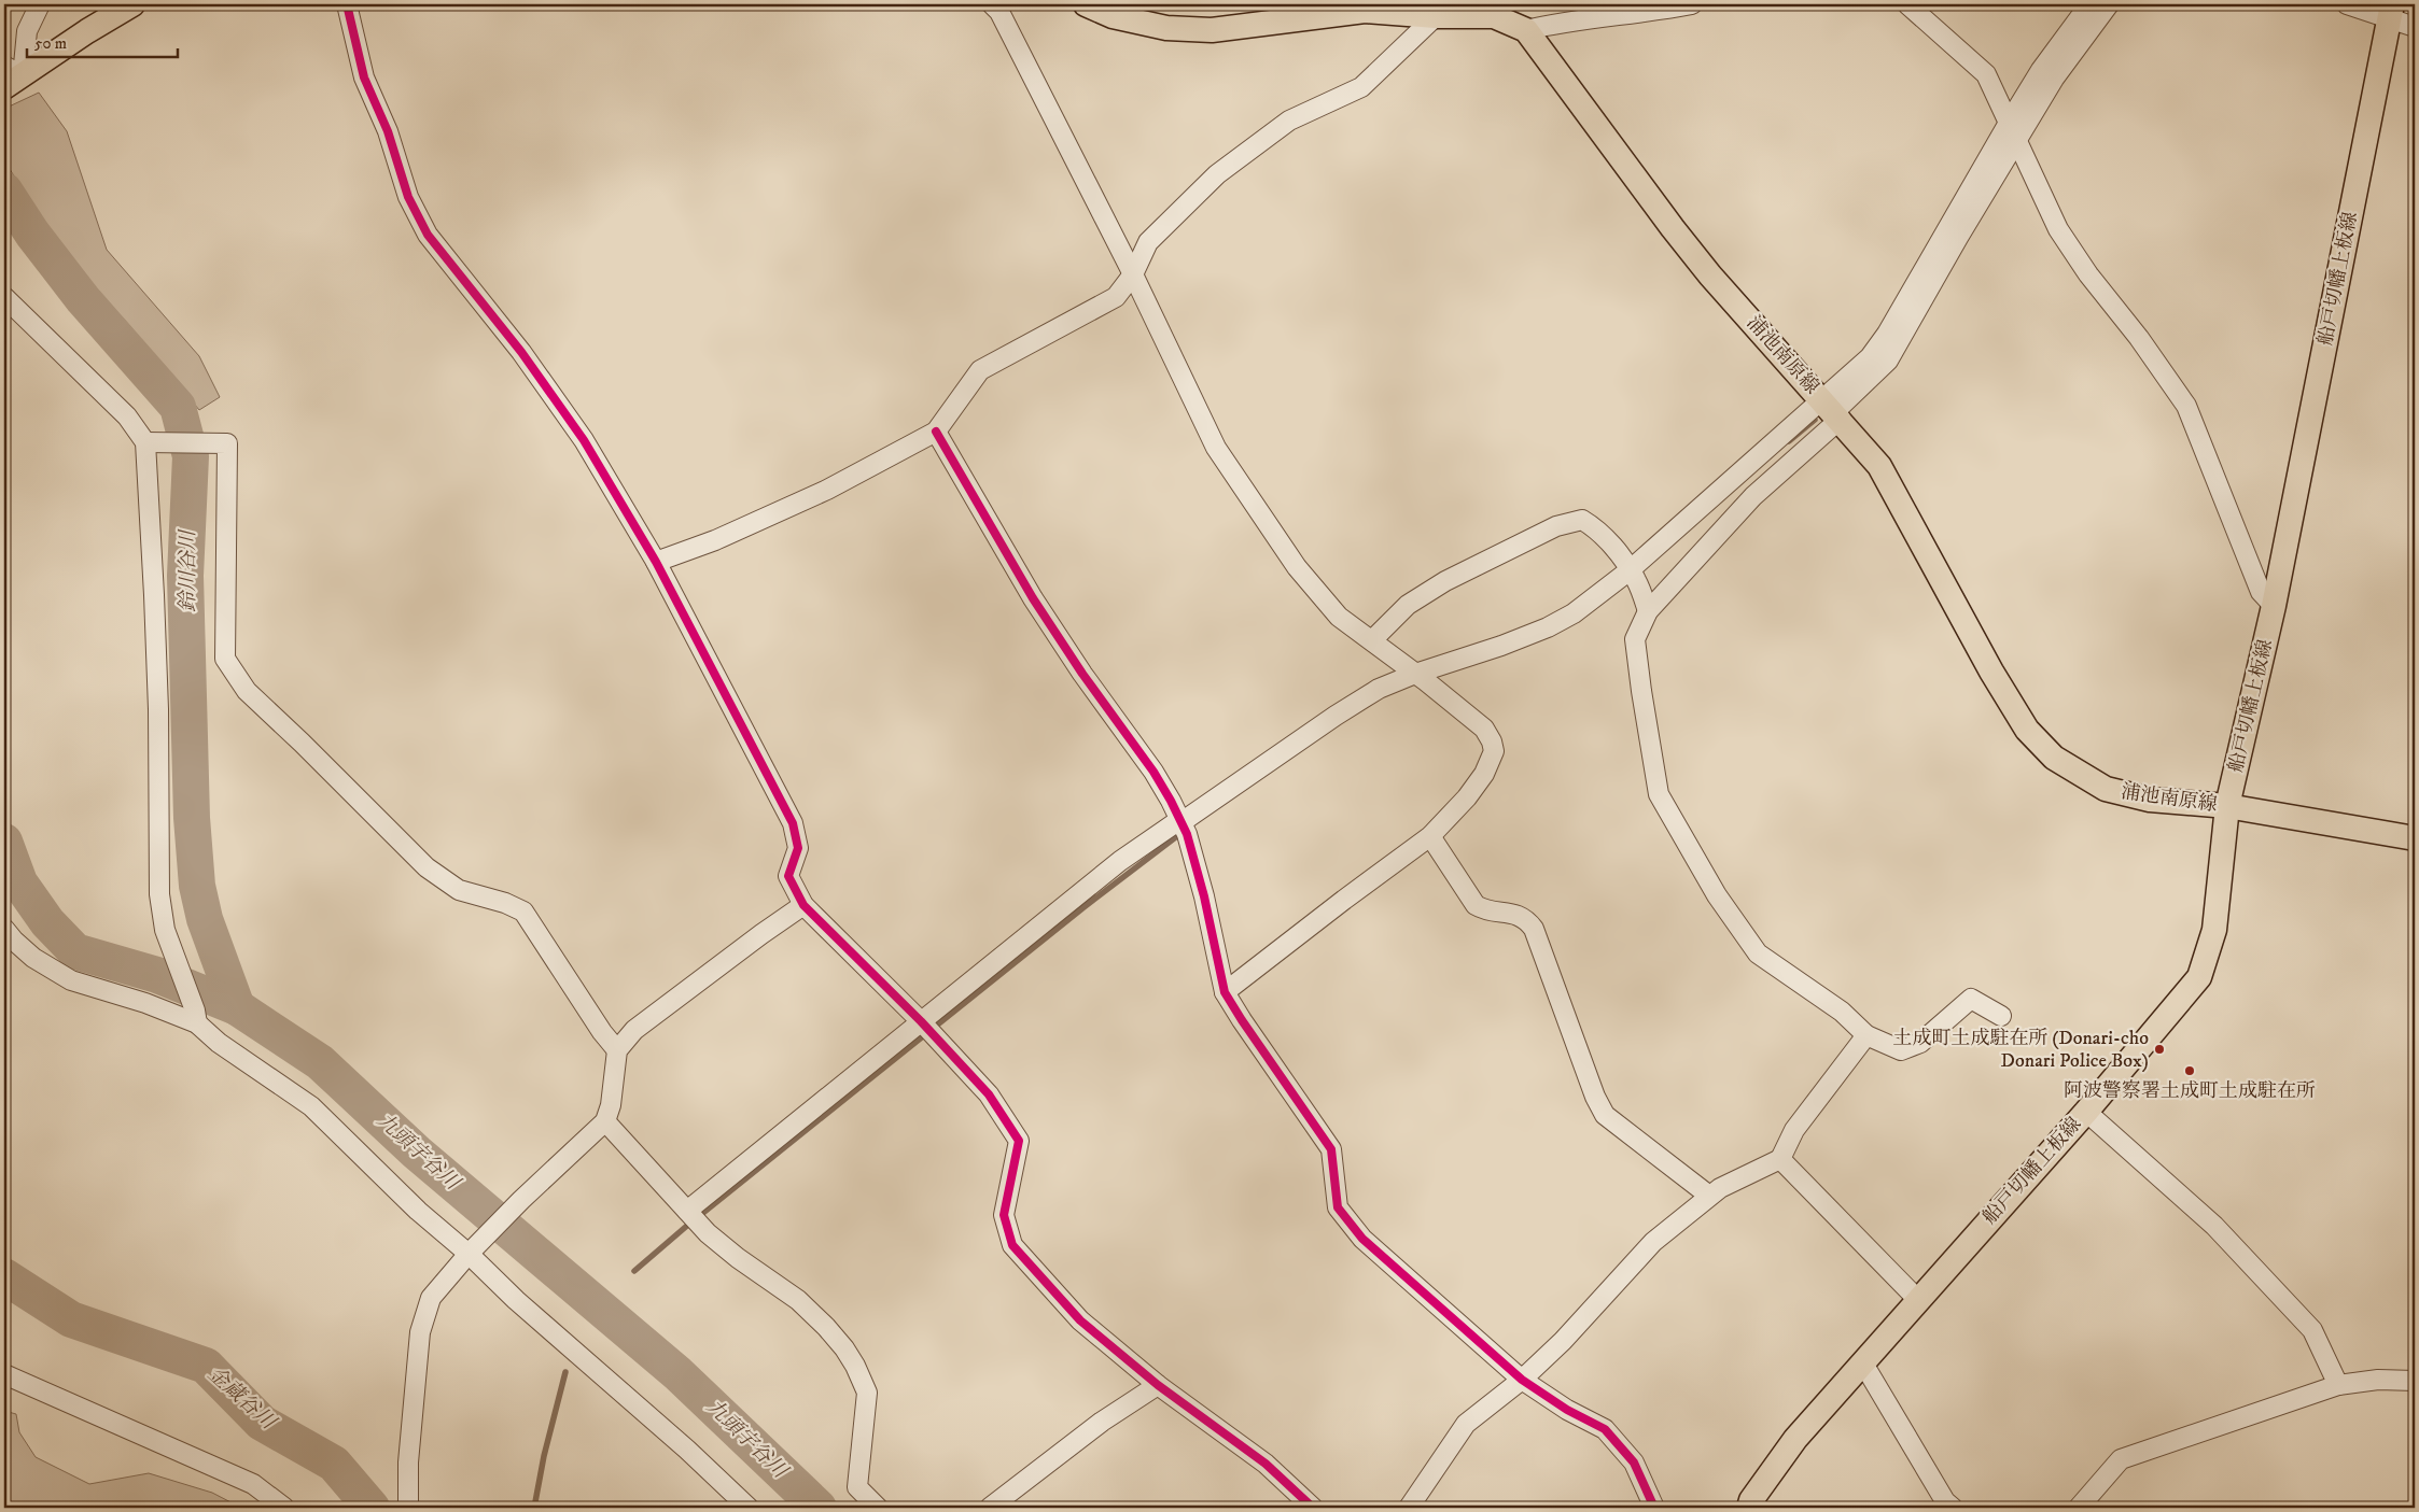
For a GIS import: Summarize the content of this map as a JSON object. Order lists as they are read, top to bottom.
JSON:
{
  "streets": {
    "main road": ["船戸切幡上板線", "浦池南原線"]
  },
  "crossings": [
    ["船戸切幡上板線", "浦池南原線"]
  ],
  "water": ["鈴川谷川", "九頭宇谷川", "金蔵谷川"],
  "places": ["土成町土成駐在所 (Donari-cho Donari Police Box)", "阿波警察署土成町土成駐在所"],
  "scale_bar": "50 m"
}
